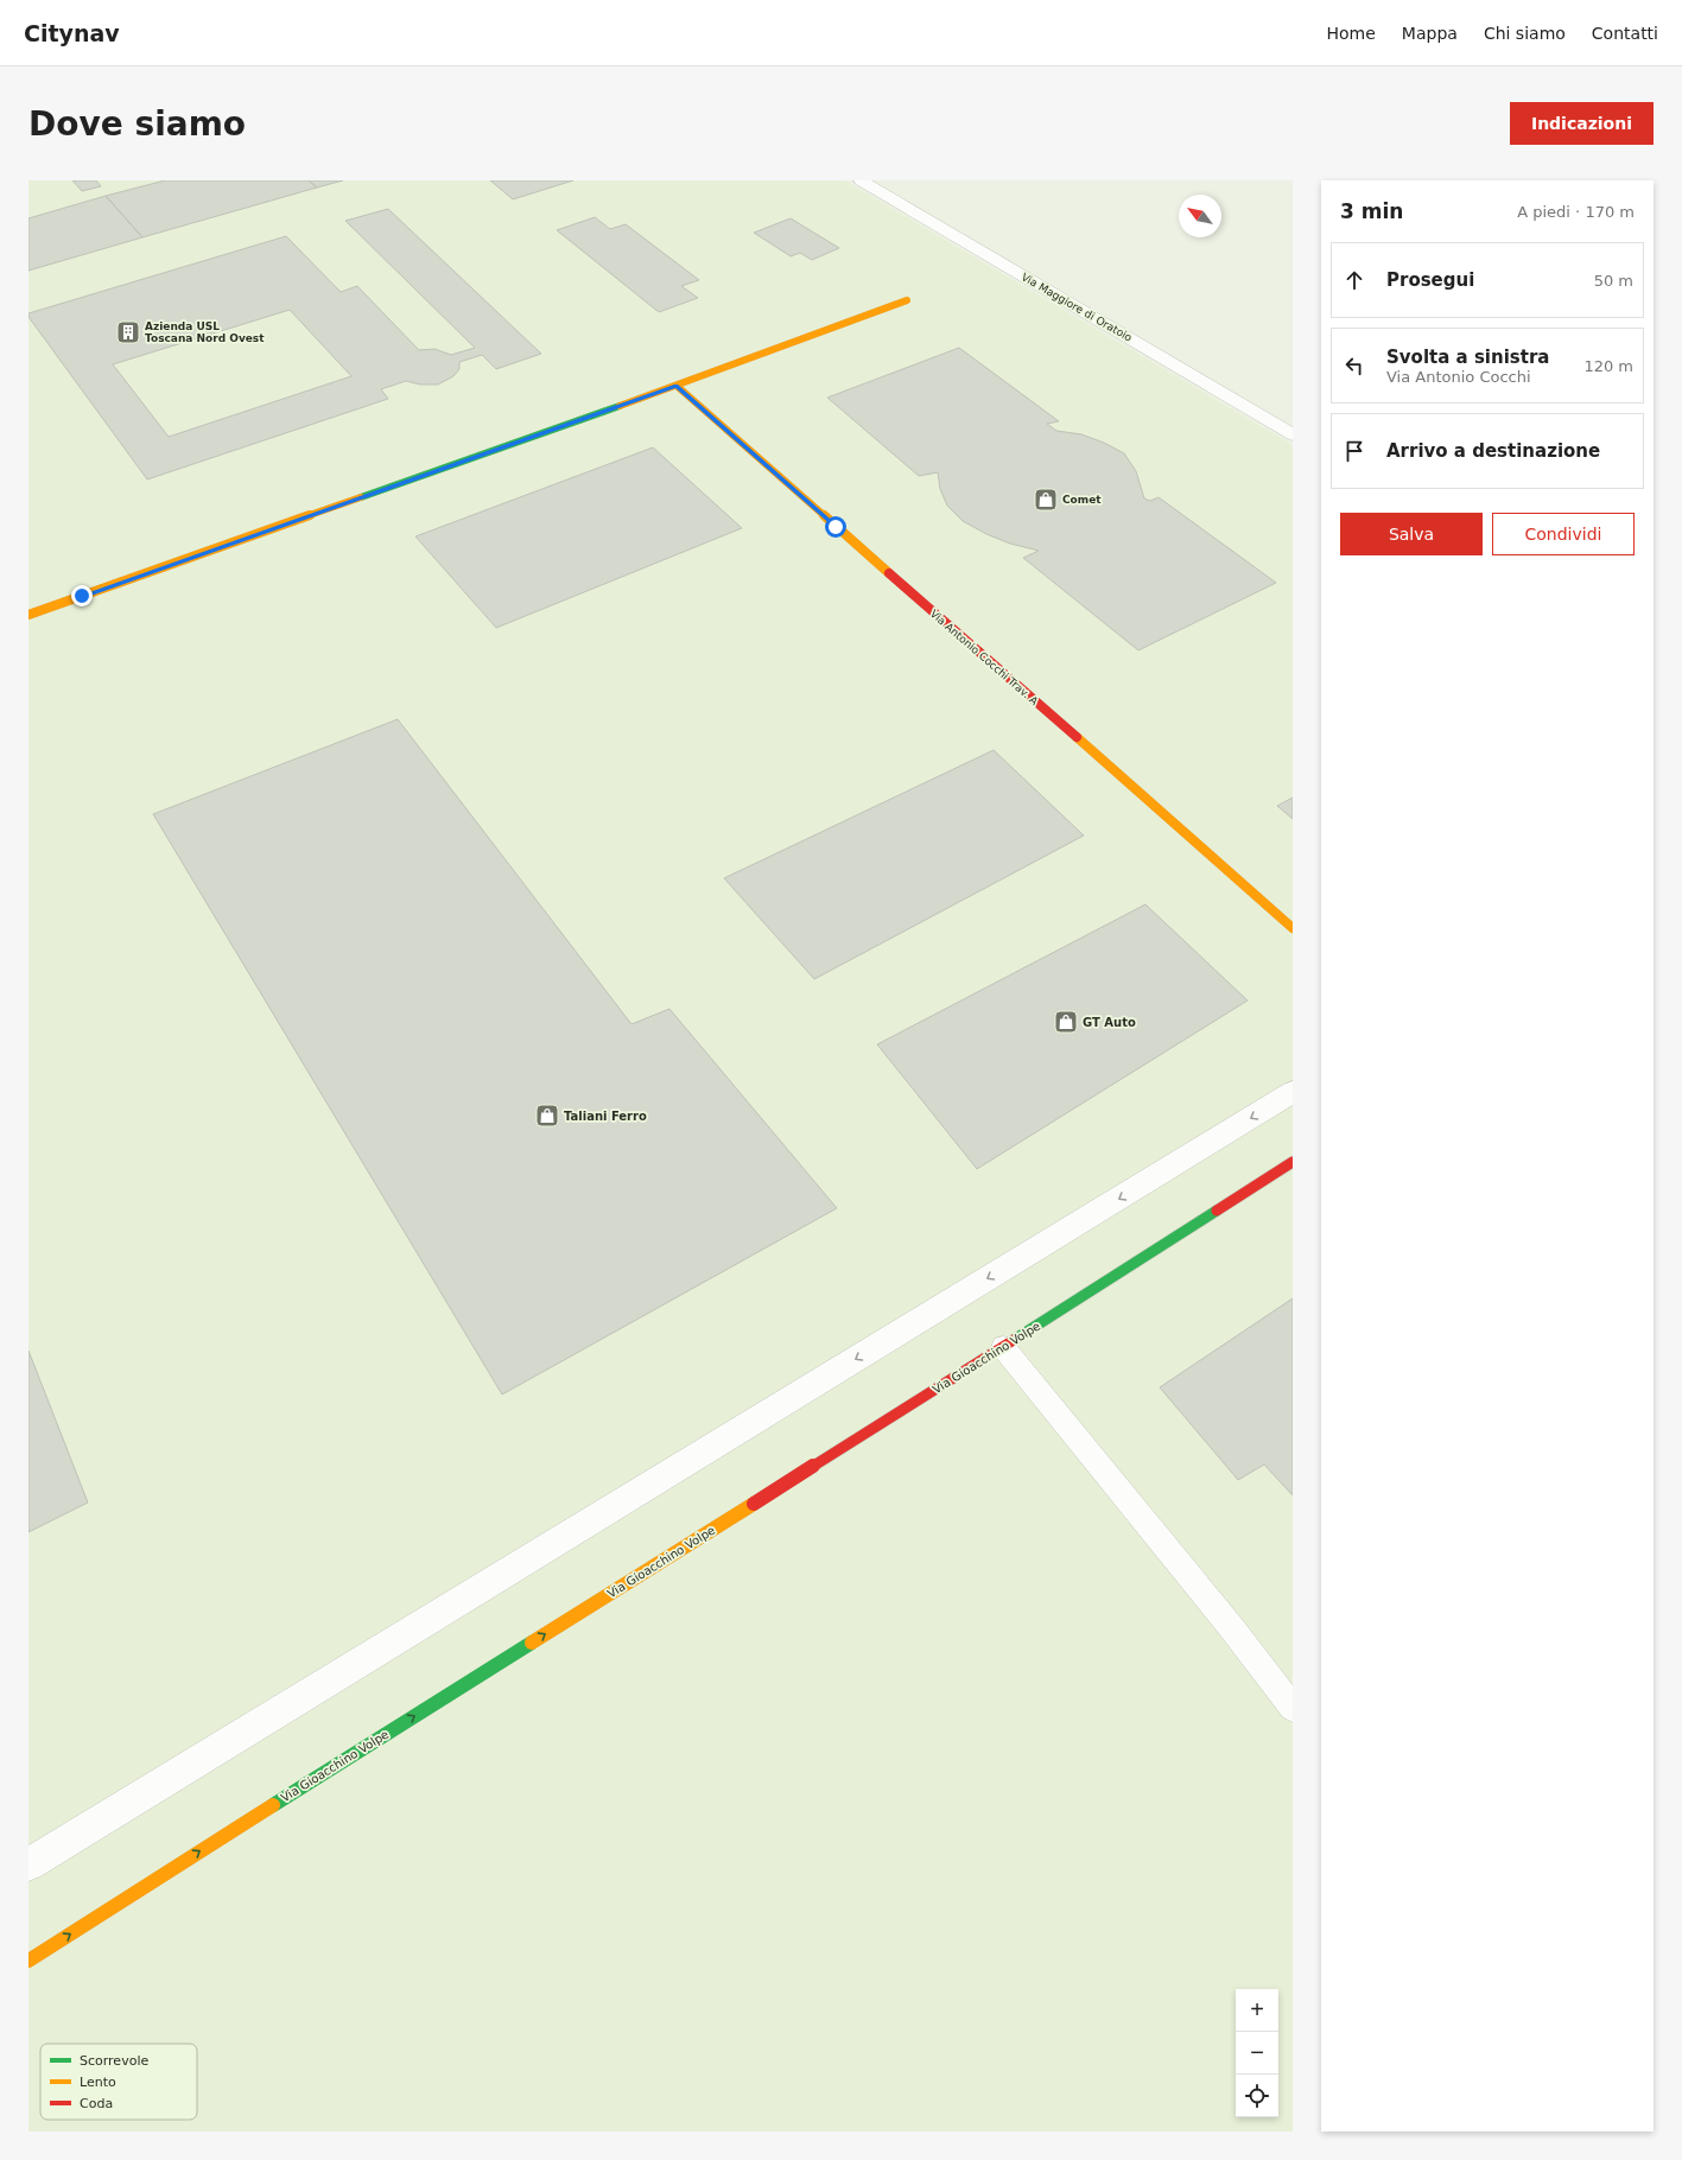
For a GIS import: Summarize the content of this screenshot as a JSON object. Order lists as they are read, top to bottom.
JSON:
{
  "streets": {
    "street": ["Via Maggiore di Oratoio", "Via Antonio Cocchi Trav. A", "Via Gioacchino Volpe"]
  },
  "places": {
    "building": ["Azienda USL Toscana Nord Ovest"],
    "shop": ["Comet", "GT Auto", "Taliani Ferro"]
  },
  "legend": ["Scorrevole", "Lento", "Coda"],
  "north": "top left",
  "page": {
    "header": "Citynav",
    "nav": [
      "Home",
      "Mappa",
      "Chi siamo",
      "Contatti"
    ],
    "buttons": [
      "Indicazioni",
      ["Salva", "Condividi"]
    ],
    "title": "Dove siamo",
    "heading": ["3 min", "A piedi · 170 m"],
    "list": [
      ["Prosegui", "50 m"],
      ["Svolta a sinistra", "Via Antonio Cocchi", "120 m"],
      "Arrivo a destinazione"
    ],
    "map_buttons": ["+", "−"]
  }
}
